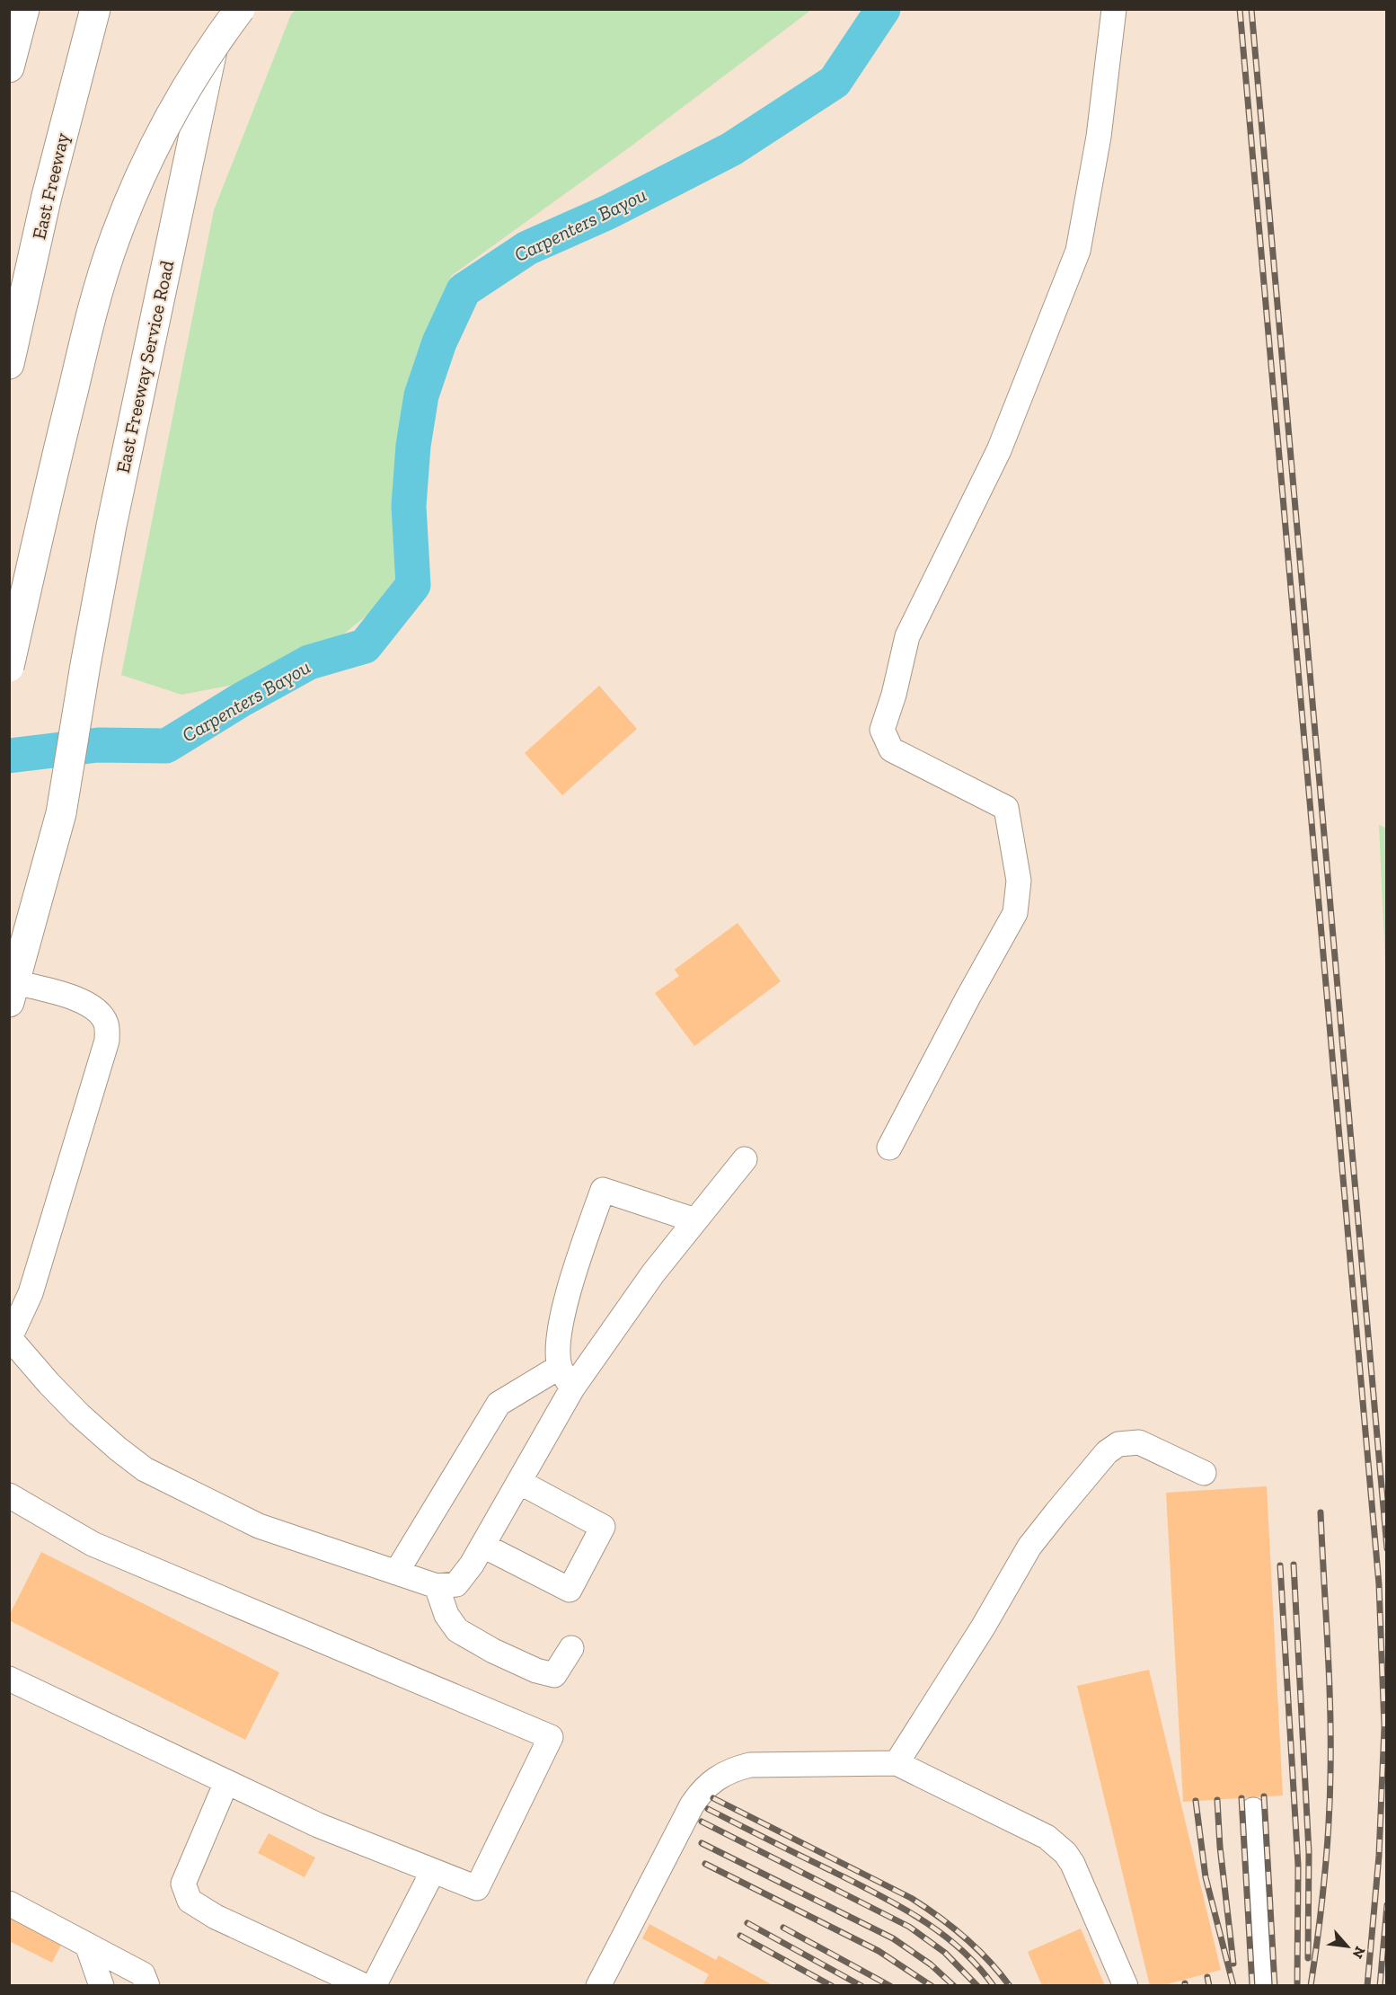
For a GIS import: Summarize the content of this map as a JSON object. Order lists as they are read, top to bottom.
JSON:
{
  "streets": {
    "main road": ["East Freeway", "East Freeway Service Road"]
  },
  "water": ["Carpenters Bayou"],
  "north": "bottom right"
}
